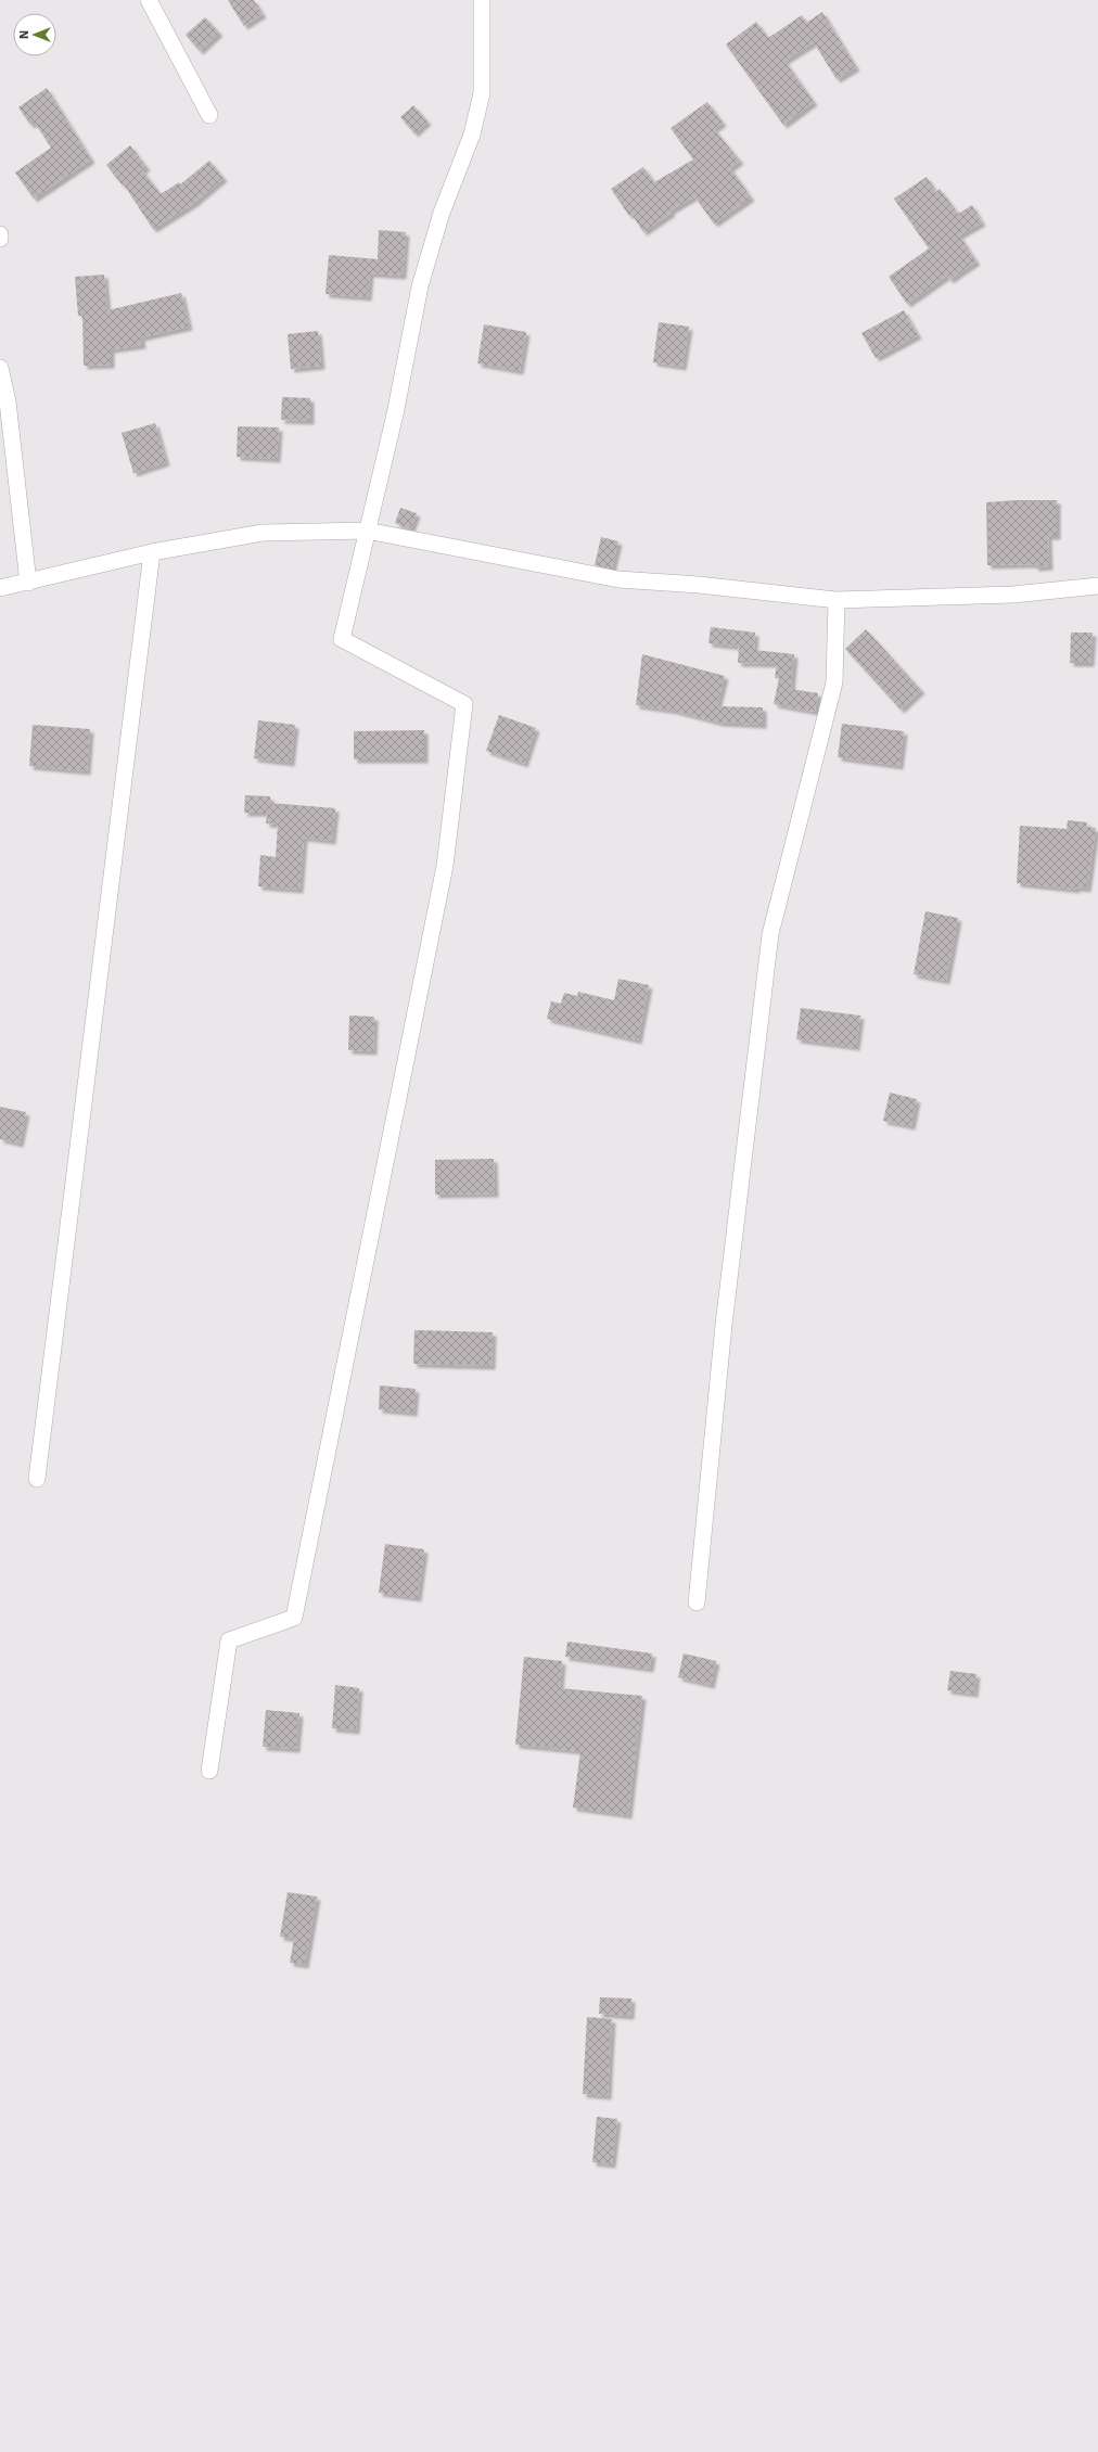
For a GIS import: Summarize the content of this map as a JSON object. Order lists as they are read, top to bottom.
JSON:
{
  "north": "left"
}
